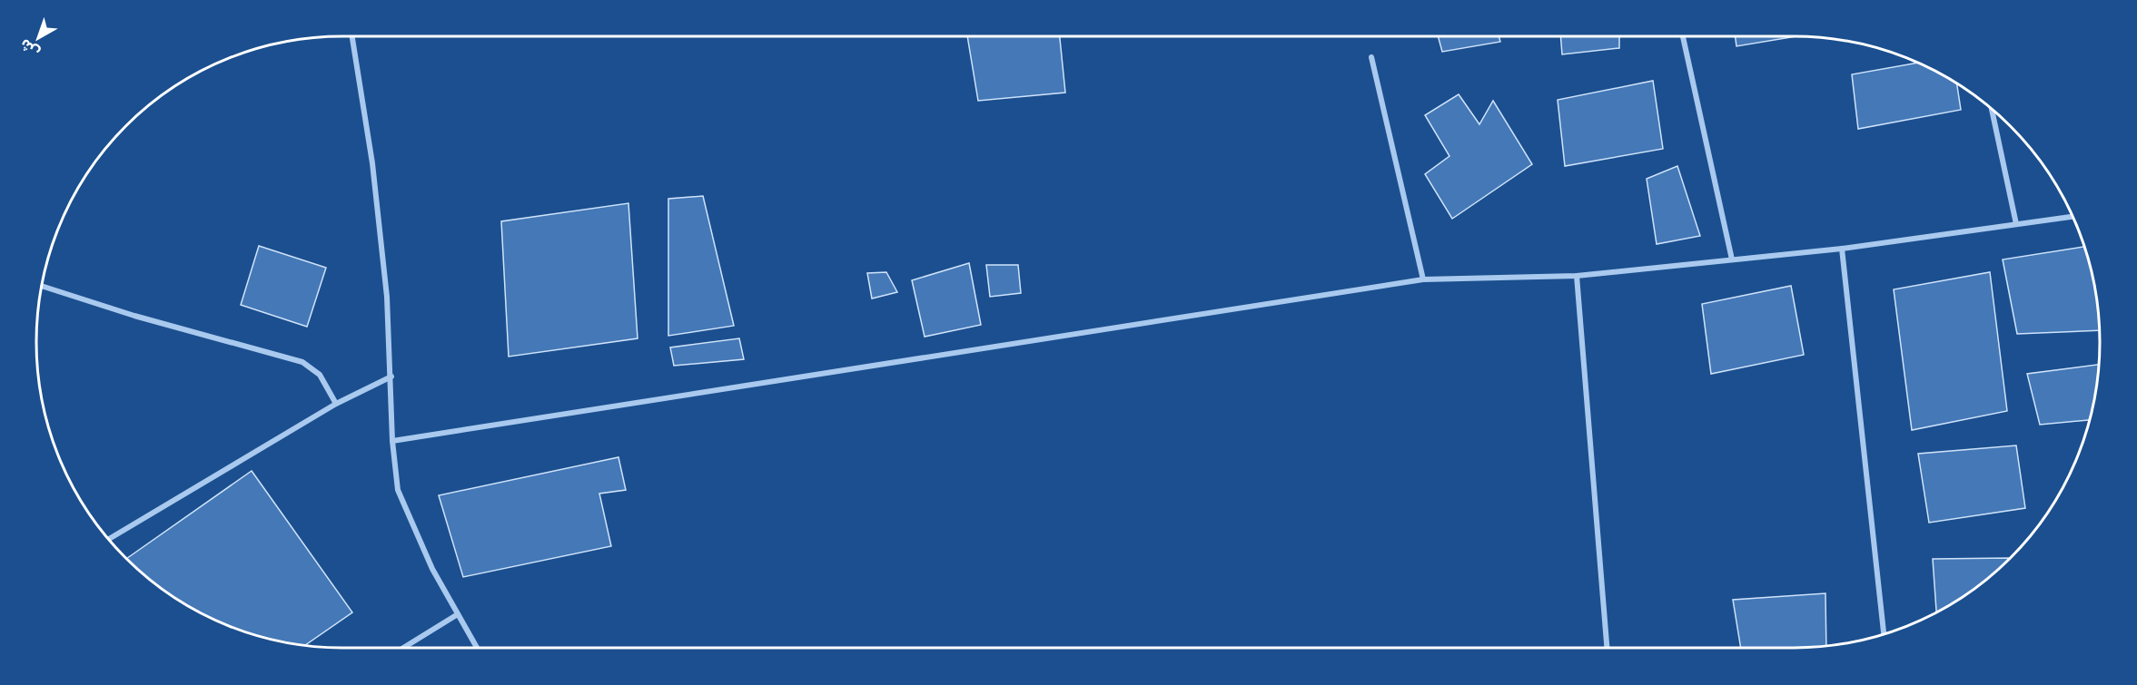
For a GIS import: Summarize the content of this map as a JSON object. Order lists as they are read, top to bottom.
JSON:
{
  "north": "bottom left"
}
